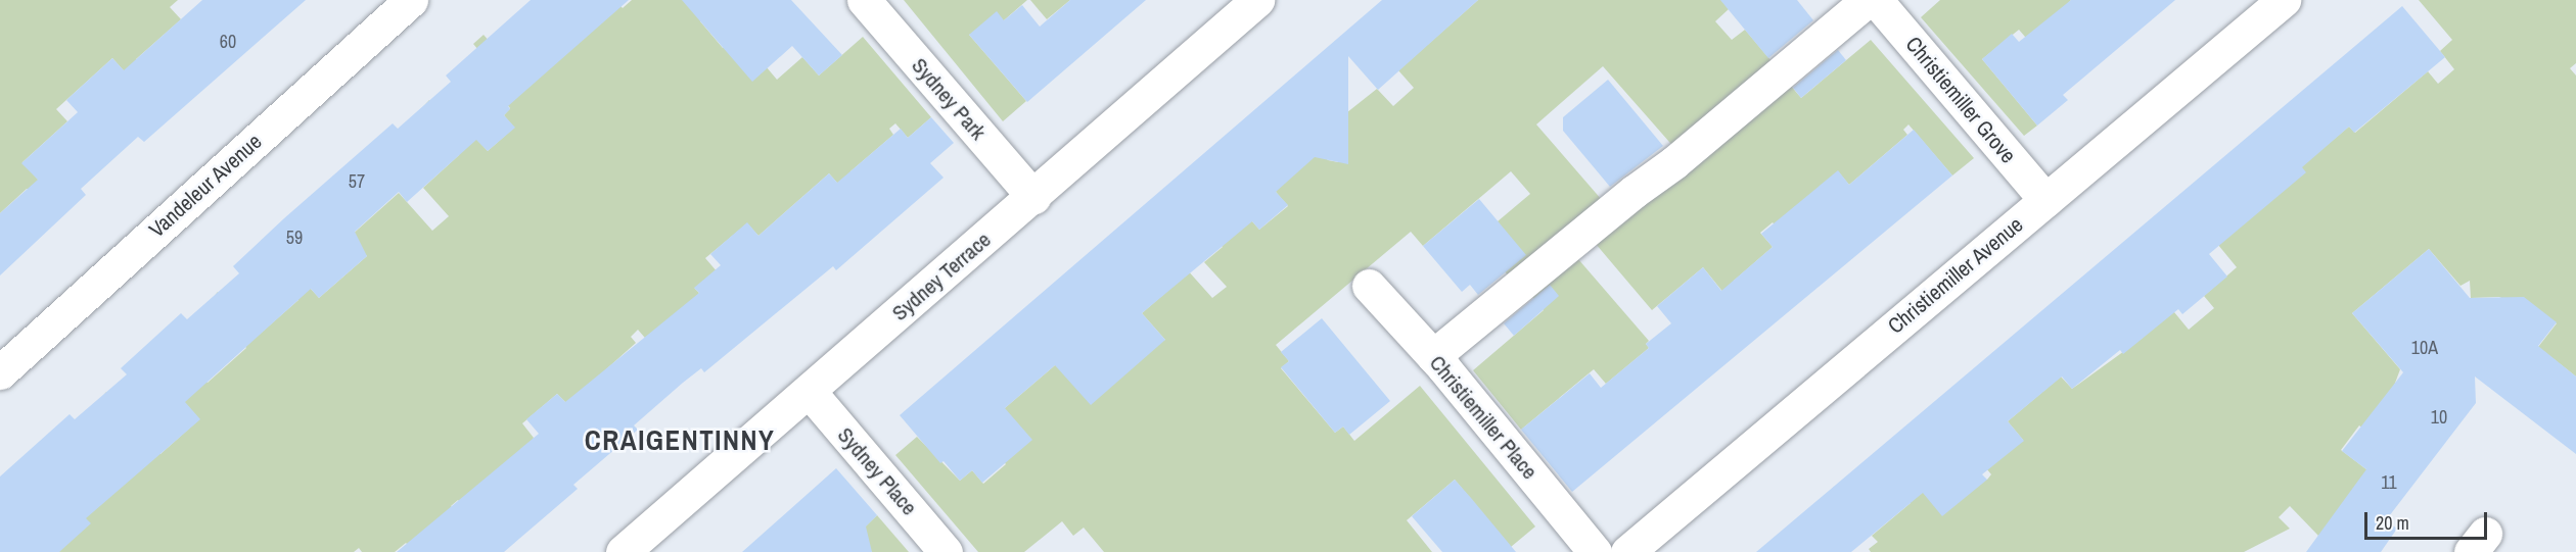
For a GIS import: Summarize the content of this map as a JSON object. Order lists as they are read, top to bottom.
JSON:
{
  "streets": {
    "street": [
      "Sydney Park",
      "Christiemiller Grove",
      "Vandeleur Avenue",
      "Christiemiller Avenue",
      "Sydney Terrace",
      "Christiemiller Place",
      "Sydney Place"
    ]
  },
  "crossings": [
    ["Sydney Park", "Sydney Terrace"],
    ["Christiemiller Grove", "Christiemiller Avenue"],
    ["Sydney Terrace", "Sydney Place"]
  ],
  "districts": ["CRAIGENTINNY"],
  "house_numbers": [
    "60",
    "57",
    "59",
    "10A",
    "10",
    "11"
  ],
  "scale_bar": "20 m"
}
